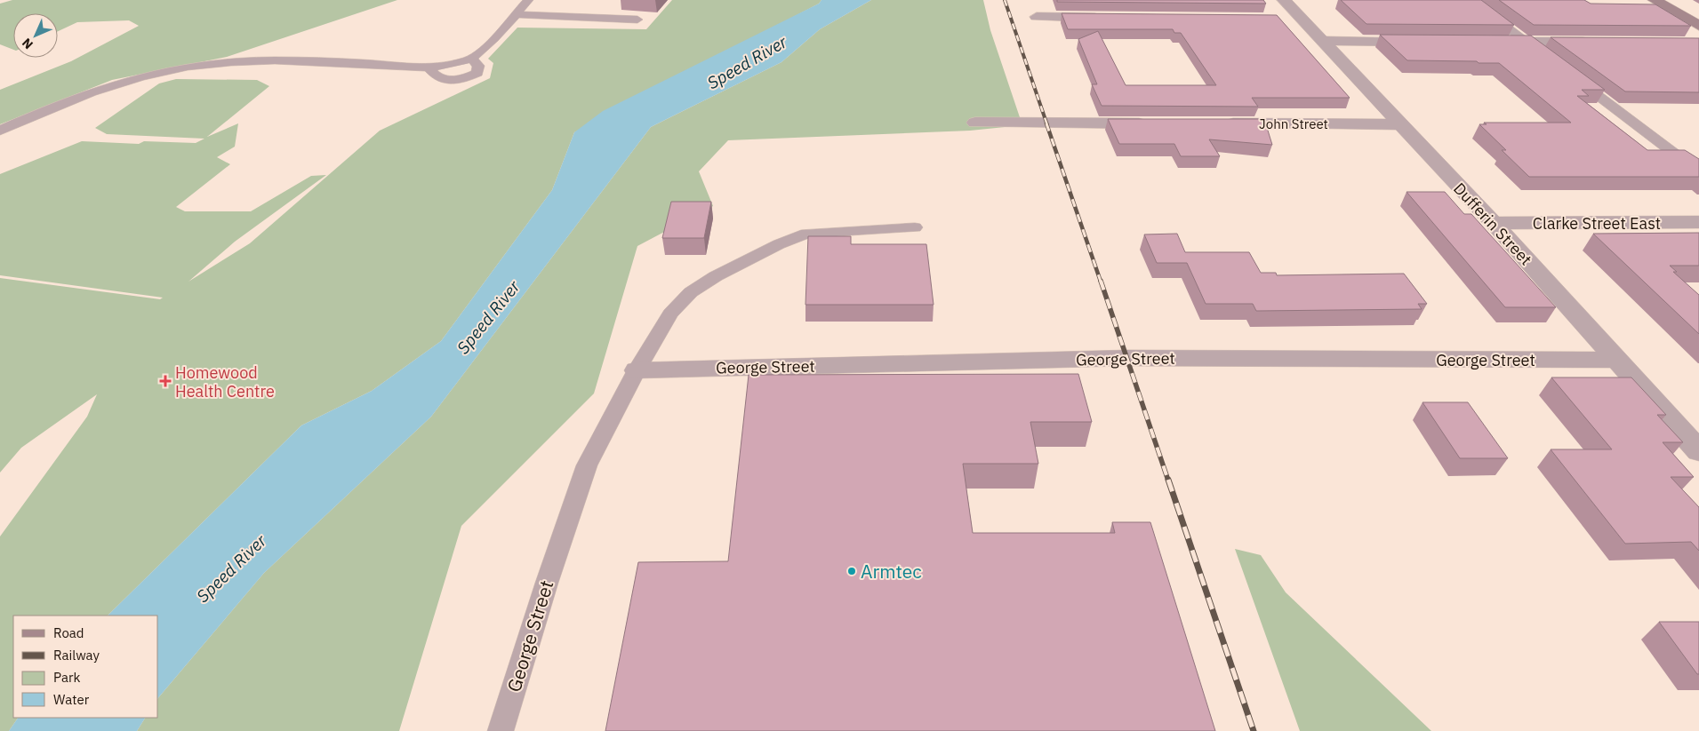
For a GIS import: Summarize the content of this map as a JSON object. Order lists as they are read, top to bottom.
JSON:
{
  "streets": {
    "street": [
      "John Street",
      "Clarke Street East",
      "Dufferin Street",
      "George Street"
    ]
  },
  "crossings": [
    ["John Street", "Dufferin Street"],
    ["Clarke Street East", "Dufferin Street"],
    ["Dufferin Street", "George Street"]
  ],
  "water": ["Speed River"],
  "places": {
    "health": ["Homewood Health Centre"],
    "other": ["Armtec"]
  },
  "legend": [
    "Road",
    "Railway",
    "Park",
    "Water"
  ],
  "north": "bottom left"
}
